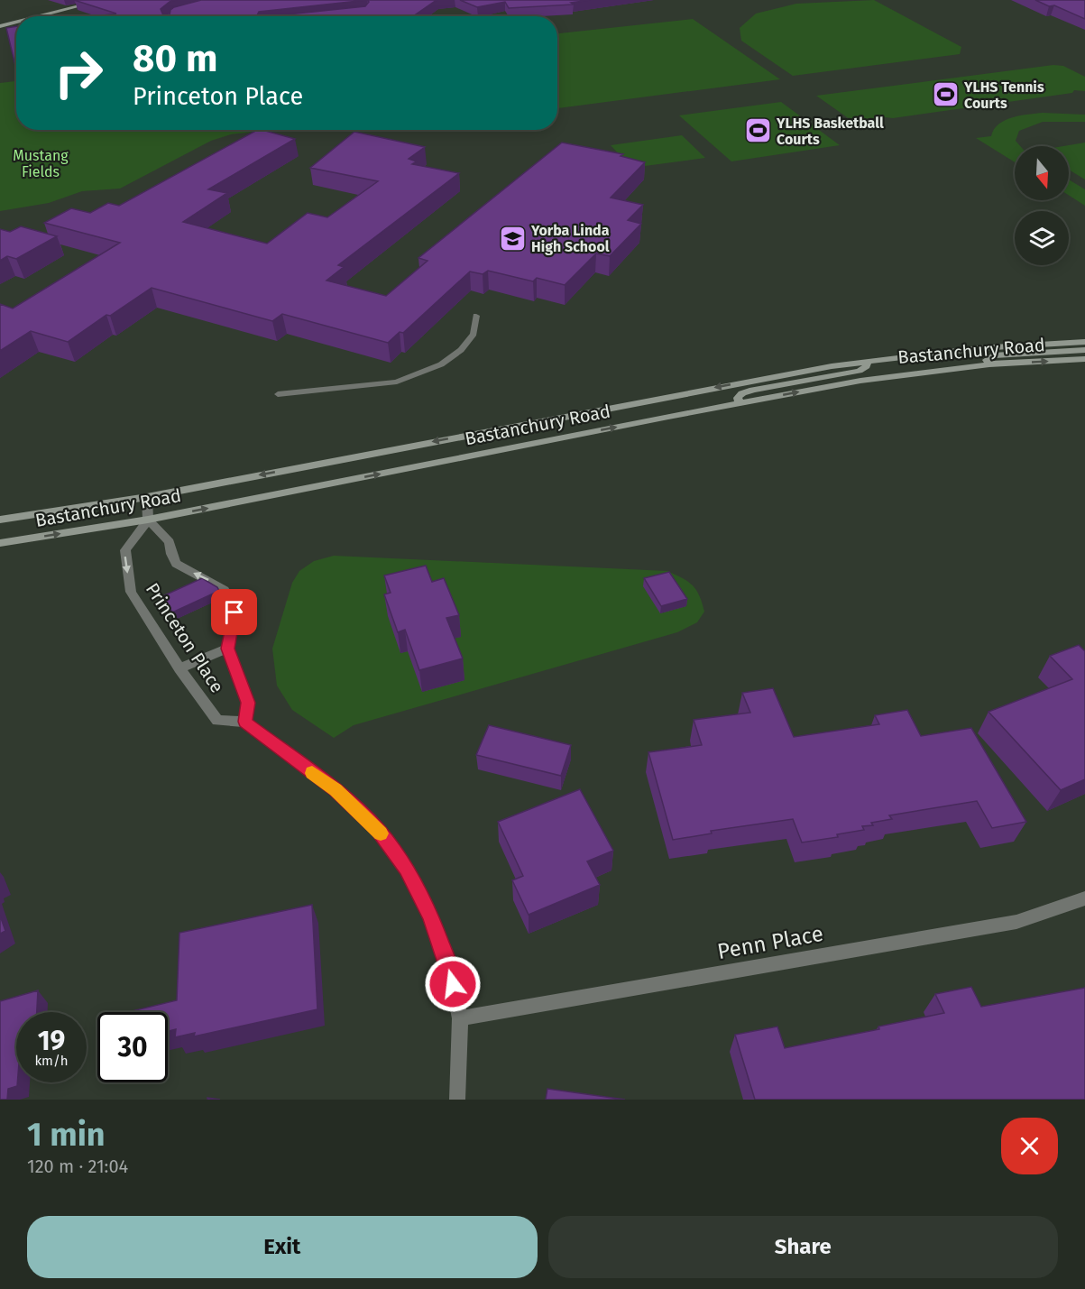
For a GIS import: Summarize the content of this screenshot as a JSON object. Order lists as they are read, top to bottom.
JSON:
{
  "streets": {
    "main road": ["Bastanchury Road"],
    "street": ["Princeton Place", "Penn Place"]
  },
  "crossings": [
    ["Bastanchury Road", "Princeton Place"]
  ],
  "parks": ["Mustang Fields"],
  "places": {
    "sports": ["YLHS Tennis Courts", "YLHS Basketball Courts"],
    "school or university": ["Yorba Linda High School"]
  },
  "north": "bottom",
  "page": {
    "turn": ["80 m", "Princeton Place"],
    "speed": "19 km/h",
    "limit": "30",
    "heading": ["1 min", "120 m · 21:04"],
    "buttons": ["Exit", "Share"]
  }
}
